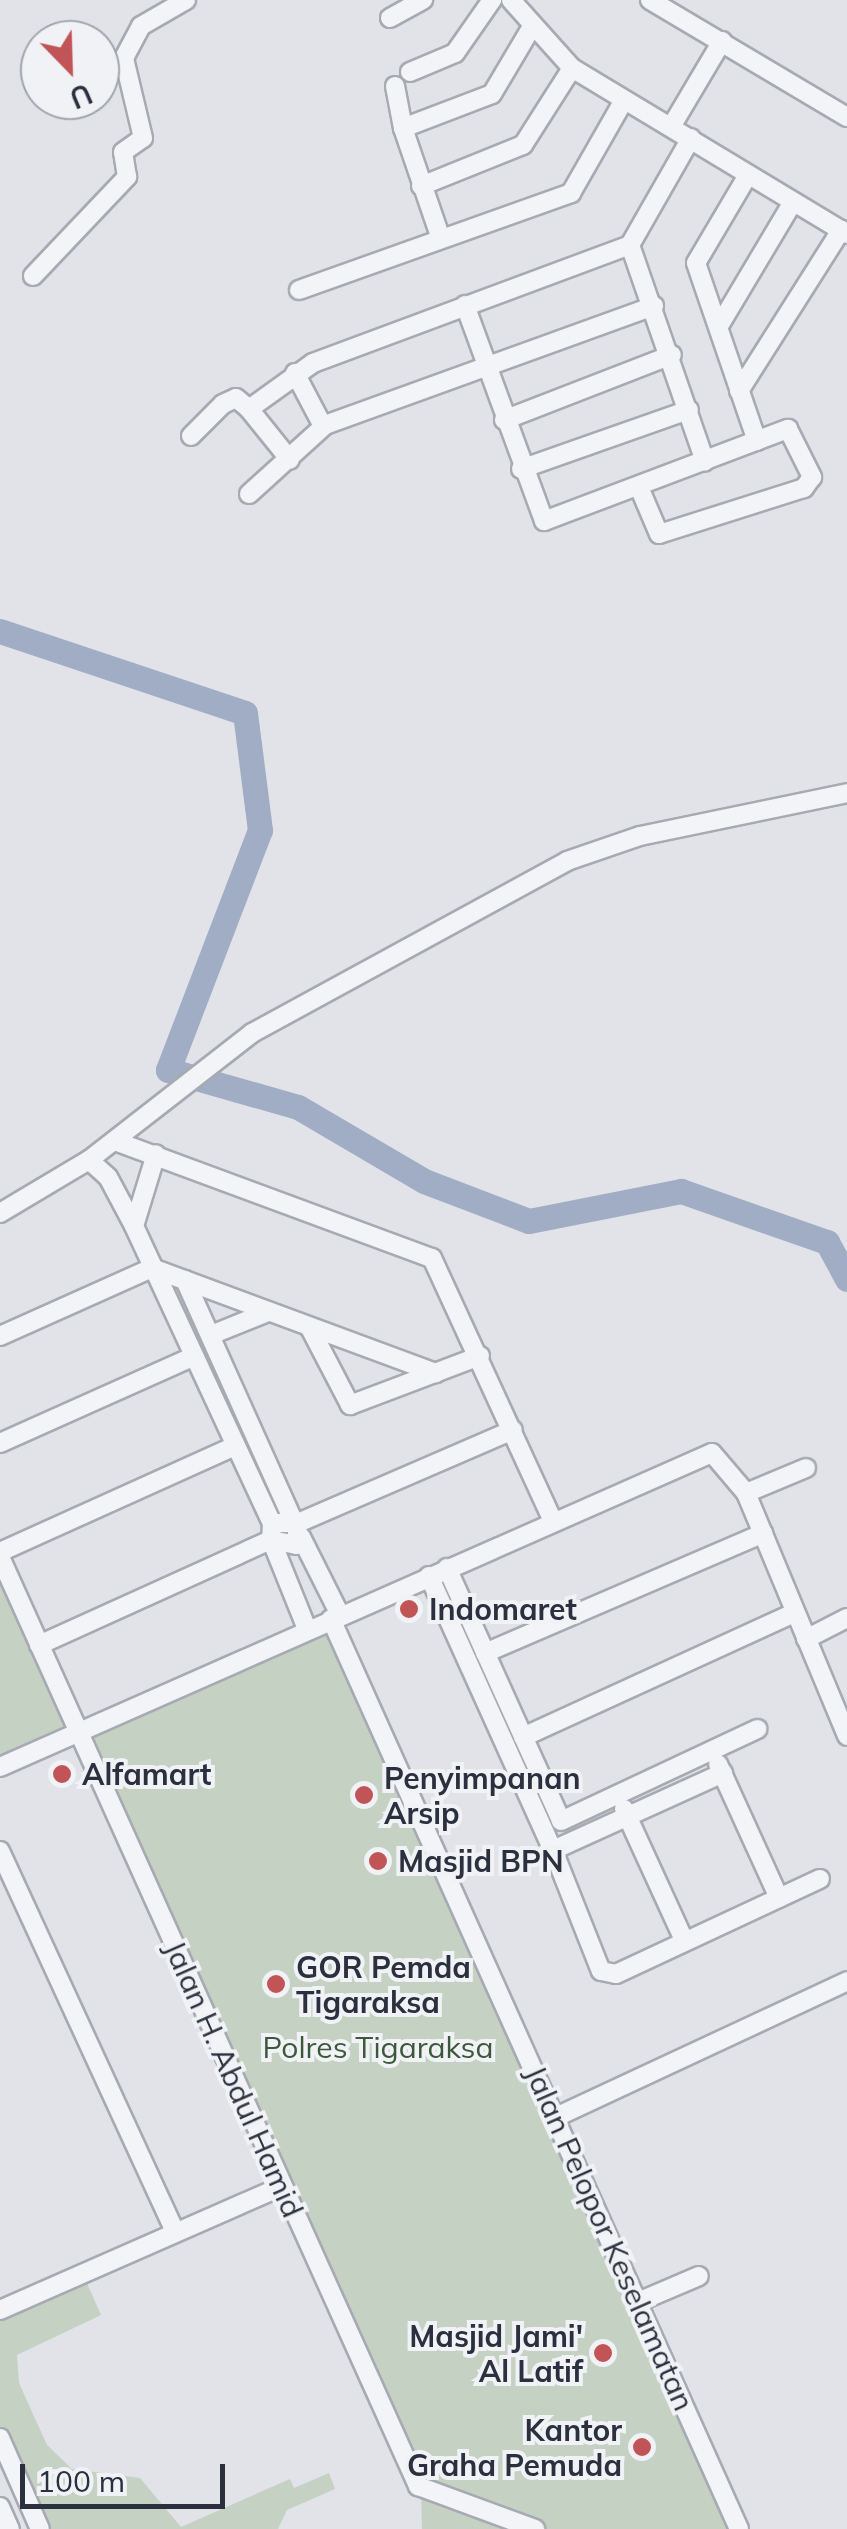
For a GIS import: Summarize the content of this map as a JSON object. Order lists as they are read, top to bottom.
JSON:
{
  "streets": {
    "street": ["Jalan H. Abdul Hamid", "Jalan Pelopor Keselamatan"]
  },
  "parks": ["Polres Tigaraksa"],
  "places": [
    "Indomaret",
    "Alfamart",
    "Penyimpanan Arsip",
    "Masjid BPN",
    "GOR Pemda Tigaraksa",
    "Masjid Jami' Al Latif",
    "Kantor Graha Pemuda"
  ],
  "scale_bar": "100 m",
  "north": "bottom right"
}
